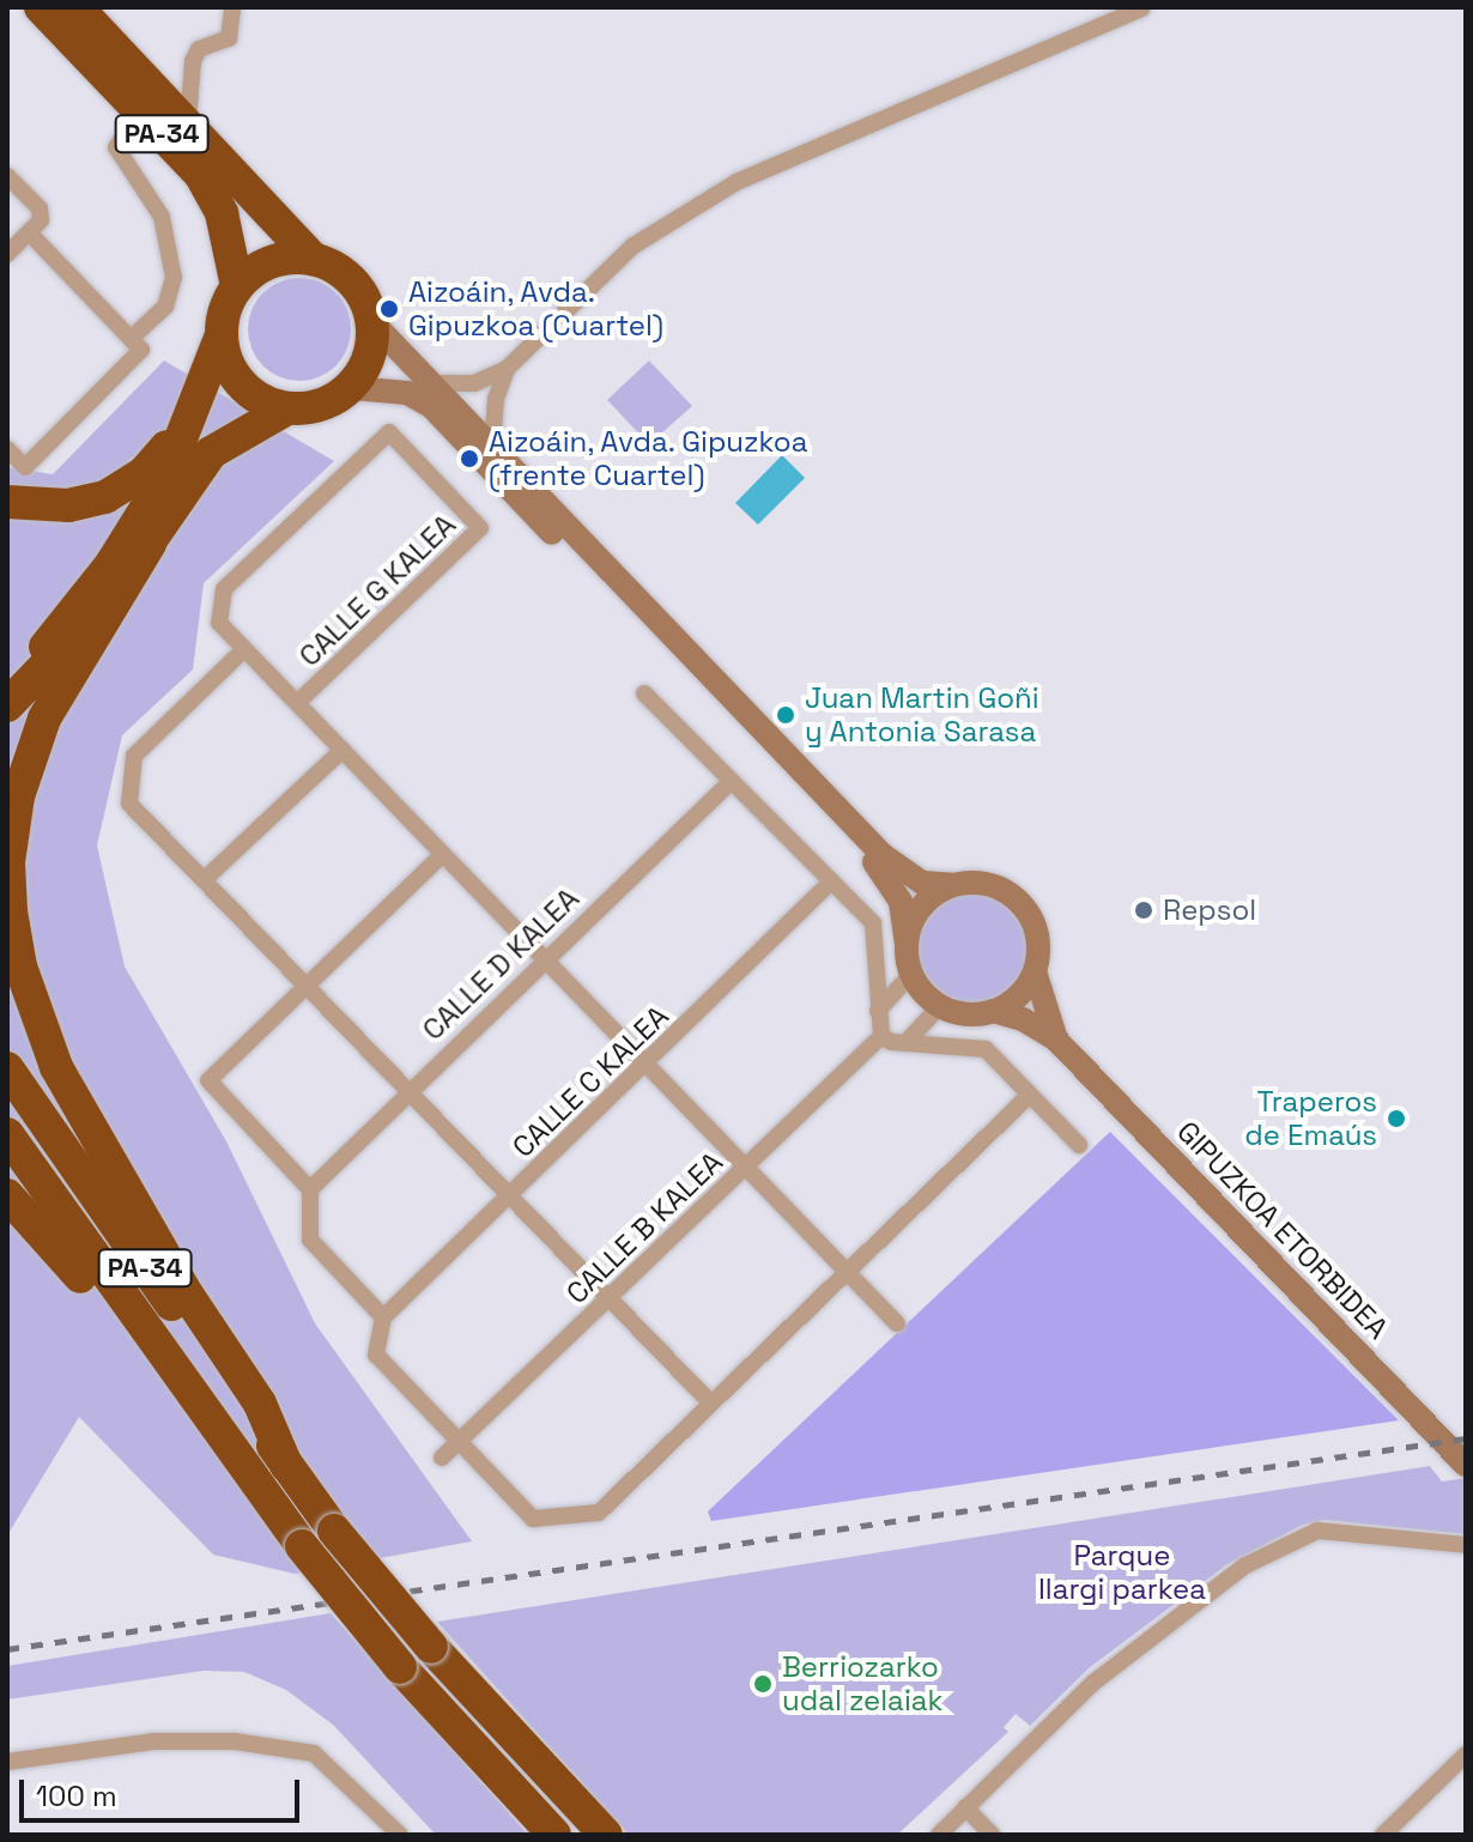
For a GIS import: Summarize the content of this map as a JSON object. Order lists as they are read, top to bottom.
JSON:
{
  "streets": {
    "highway": ["PA-34"],
    "main road": ["GIPUZKOA ETORBIDEA"],
    "street": [
      "CALLE G KALEA",
      "CALLE D KALEA",
      "CALLE C KALEA",
      "CALLE B KALEA"
    ]
  },
  "parks": ["Parque Ilargi parkea"],
  "places": [
    "Aizoáin, Avda. Gipuzkoa (Cuartel)",
    "Aizoáin, Avda. Gipuzkoa (frente Cuartel)",
    "Juan Martin Goñi y Antonia Sarasa",
    "Repsol",
    "Traperos de Emaús",
    "Berriozarko udal zelaiak"
  ],
  "scale_bar": "100 m"
}
